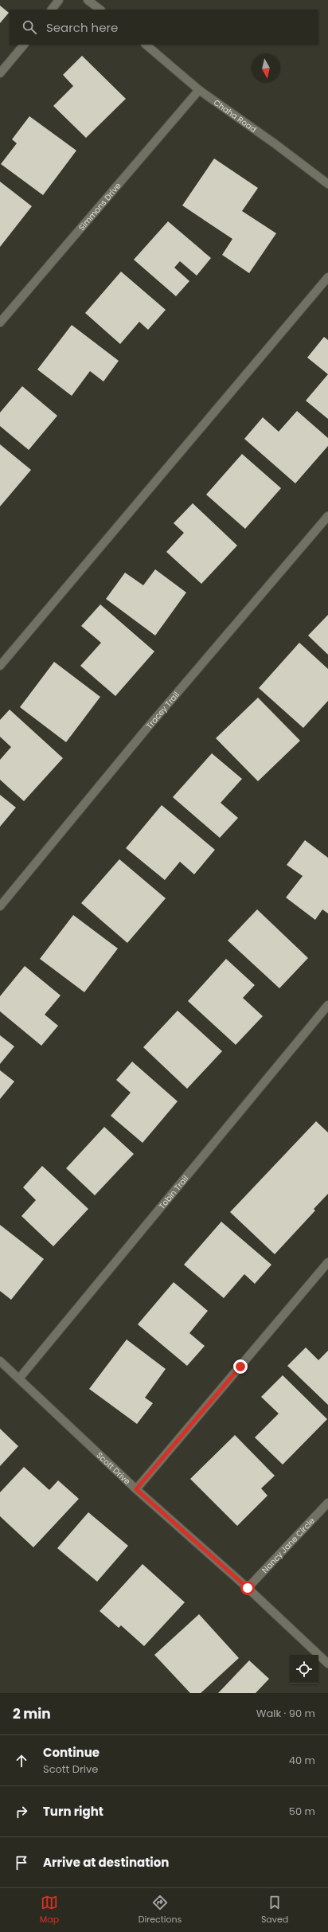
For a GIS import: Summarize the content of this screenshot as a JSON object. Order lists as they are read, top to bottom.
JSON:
{
  "streets": {
    "street": [
      "Chaha Road",
      "Simmons Drive",
      "Tracey Trail",
      "Tobin Trail",
      "Scott Drive",
      "Nancy Jane Circle"
    ]
  },
  "crossings": [
    ["Chaha Road", "Simmons Drive"],
    ["Tobin Trail", "Scott Drive"],
    ["Scott Drive", "Nancy Jane Circle"]
  ],
  "north": "bottom",
  "page": {
    "search": "Search here",
    "heading": ["2 min", "Walk · 90 m"],
    "list": [
      ["Continue", "Scott Drive", "40 m"],
      ["Turn right", "50 m"],
      "Arrive at destination"
    ],
    "nav": ["Map", "Directions", "Saved"]
  }
}
